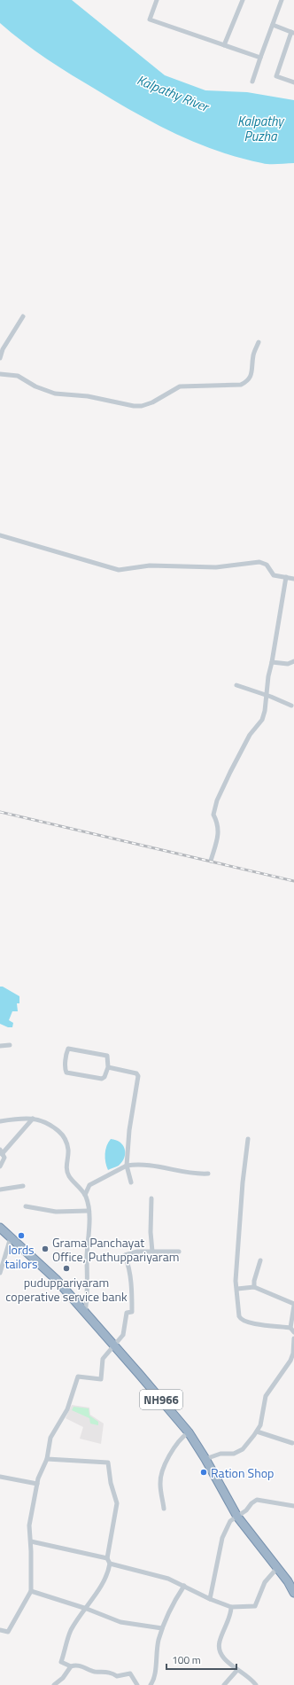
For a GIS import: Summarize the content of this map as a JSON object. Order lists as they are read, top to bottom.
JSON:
{
  "streets": {
    "highway": ["NH966"]
  },
  "water": ["Kalpathy River", "Kalpathy Puzha"],
  "places": [
    "lords tailors",
    "Grama Panchayat Office, Puthuppariyaram",
    "puduppariyaram coperative service bank",
    "Ration Shop"
  ],
  "scale_bar": "100 m"
}
